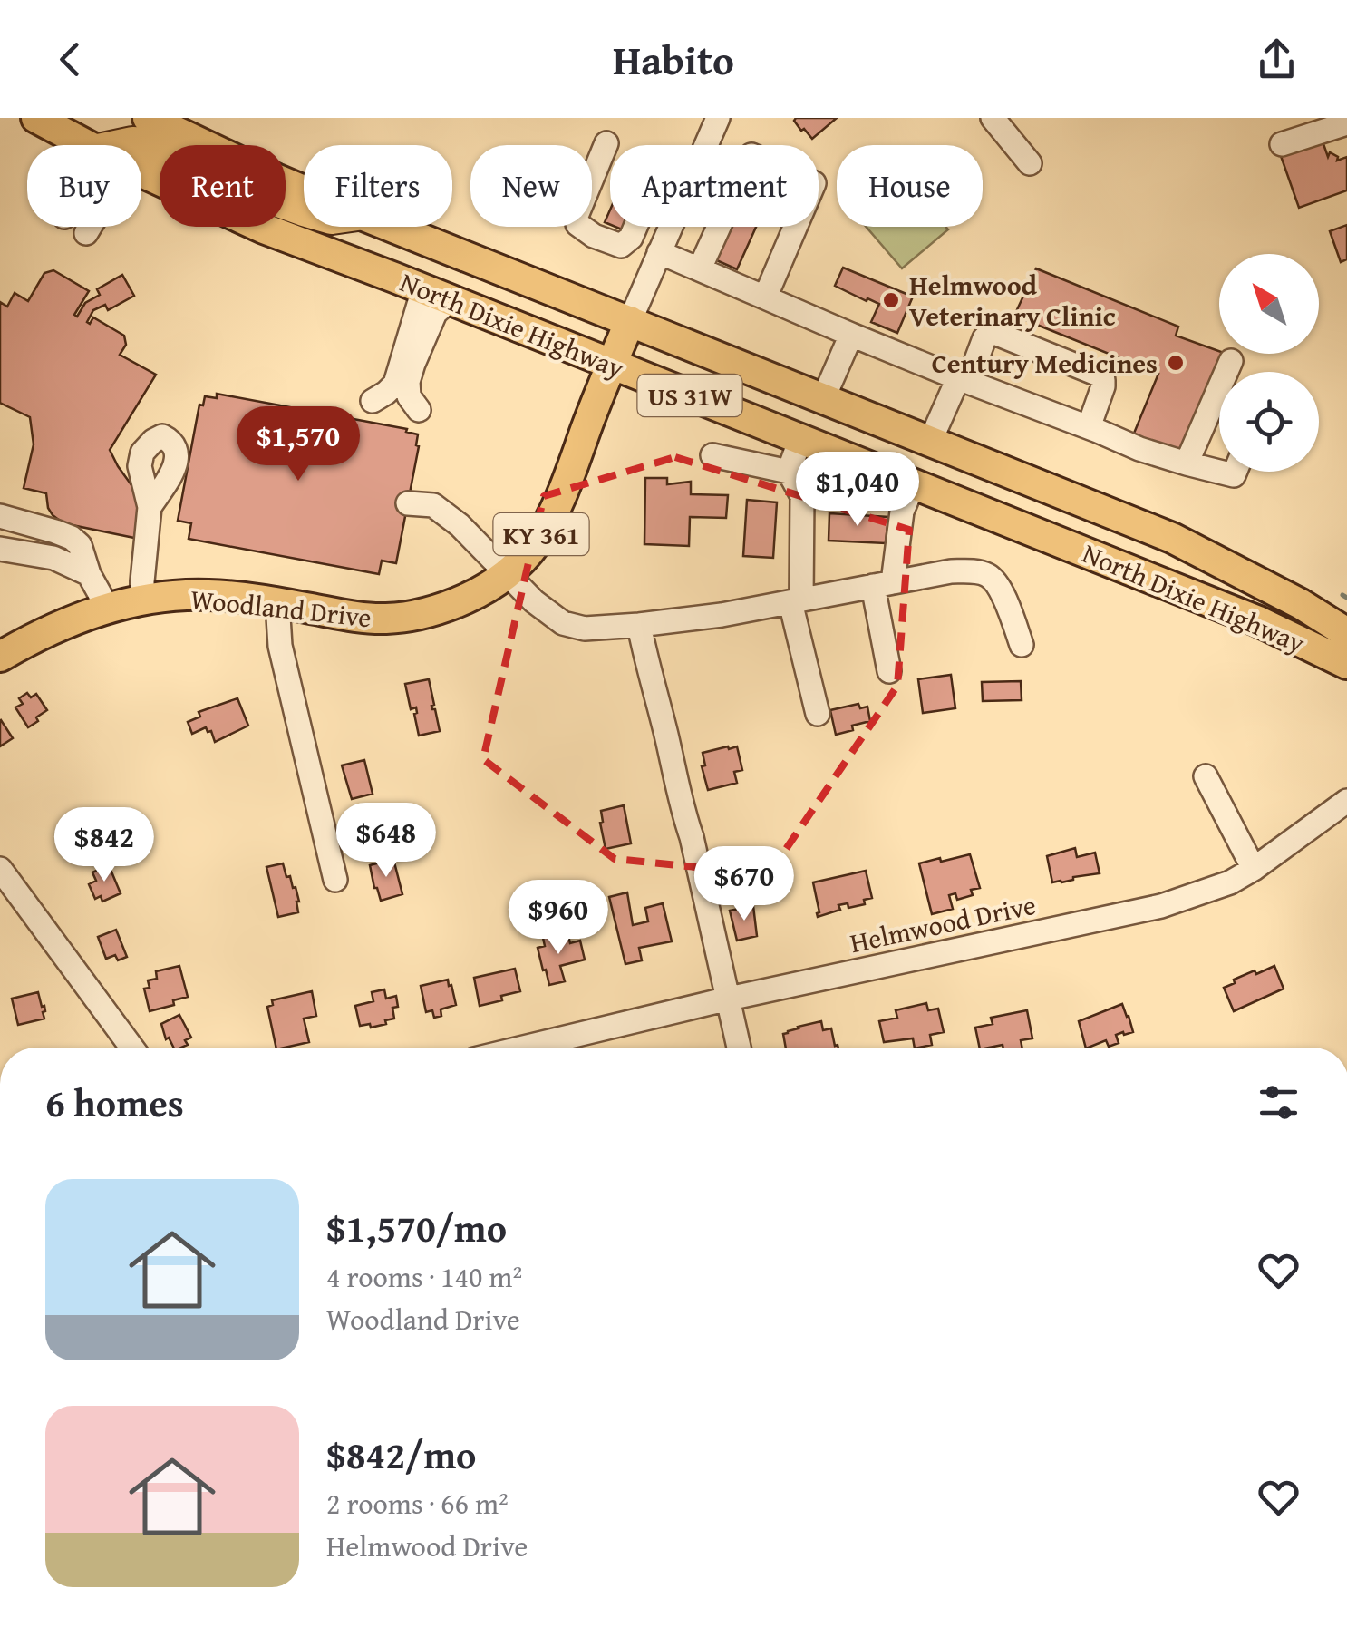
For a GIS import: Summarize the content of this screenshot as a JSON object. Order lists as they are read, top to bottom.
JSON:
{
  "streets": {
    "main road": [
      "North Dixie Highway",
      "US 31W",
      "KY 361",
      "Woodland Drive"
    ],
    "street": ["Helmwood Drive"]
  },
  "crossings": [
    ["North Dixie Highway", "Woodland Drive"]
  ],
  "places": ["Helmwood Veterinary Clinic", "Century Medicines"],
  "north": "top left",
  "page": {
    "header": "Habito",
    "chip": [
      "Buy",
      "Rent",
      "Filters",
      "New",
      "Apartment",
      "House"
    ],
    "price": [
      "$1,570",
      "$1,040",
      "$648",
      "$842",
      "$670",
      "$960"
    ],
    "heading": "6 homes",
    "list": [
      {
        "name": "$1,570/mo",
        "note": "4 rooms · 140 m² · Woodland Drive"
      },
      {
        "name": "$842/mo",
        "note": "2 rooms · 66 m² · Helmwood Drive"
      }
    ]
  }
}
